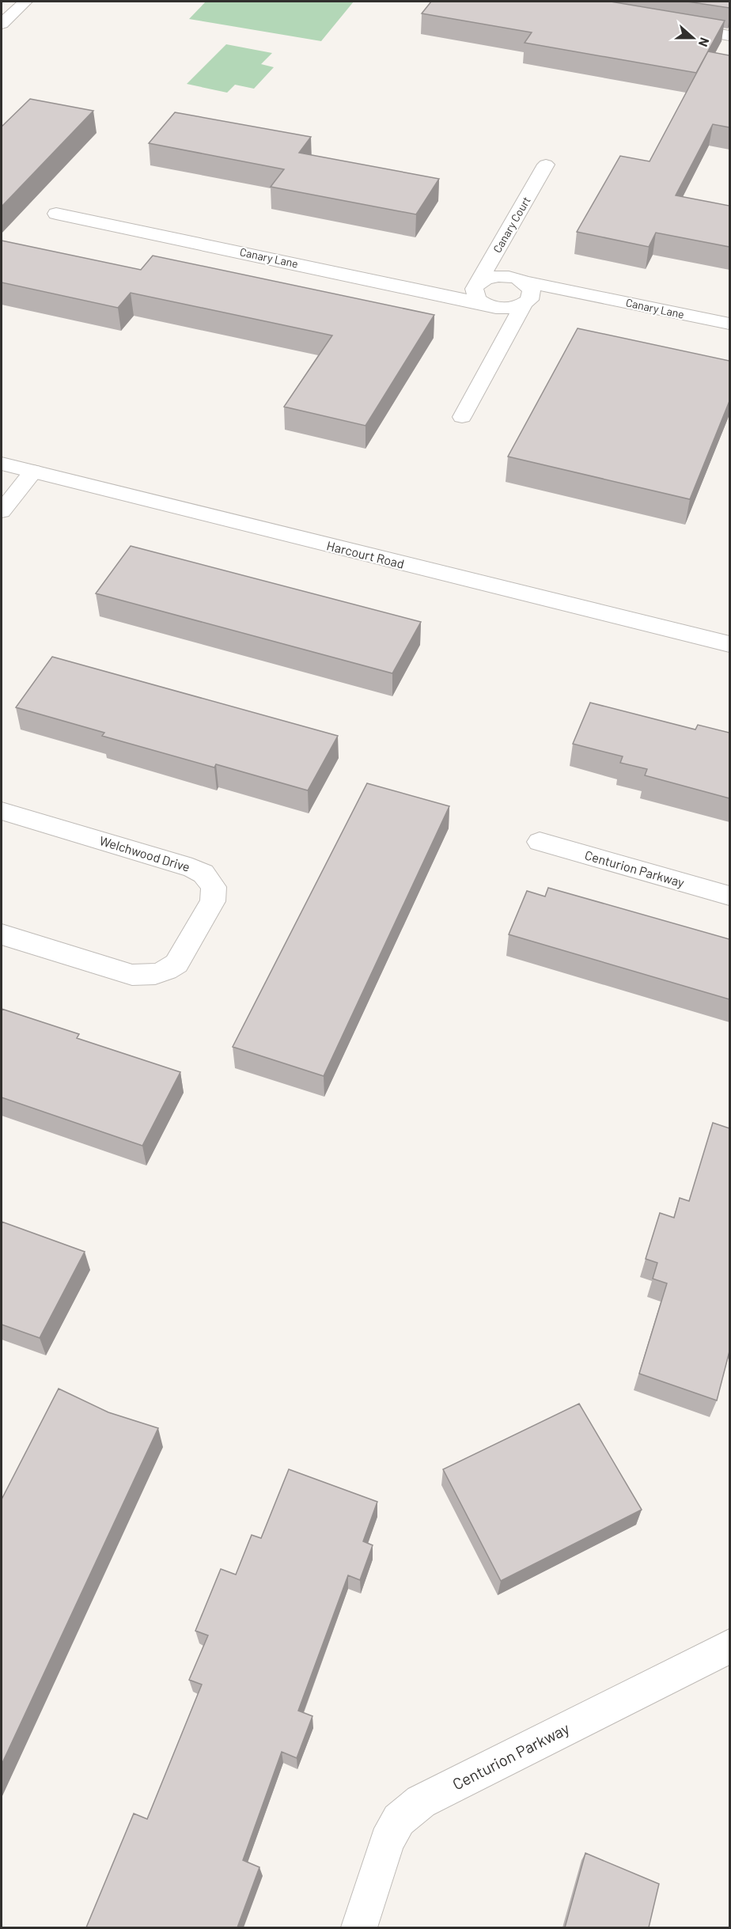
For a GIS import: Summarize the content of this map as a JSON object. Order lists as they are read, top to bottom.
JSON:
{
  "streets": {
    "street": [
      "Canary Court",
      "Canary Lane",
      "Harcourt Road",
      "Welchwood Drive",
      "Centurion Parkway"
    ]
  },
  "crossings": [
    ["Canary Court", "Canary Lane"]
  ],
  "north": "right"
}
